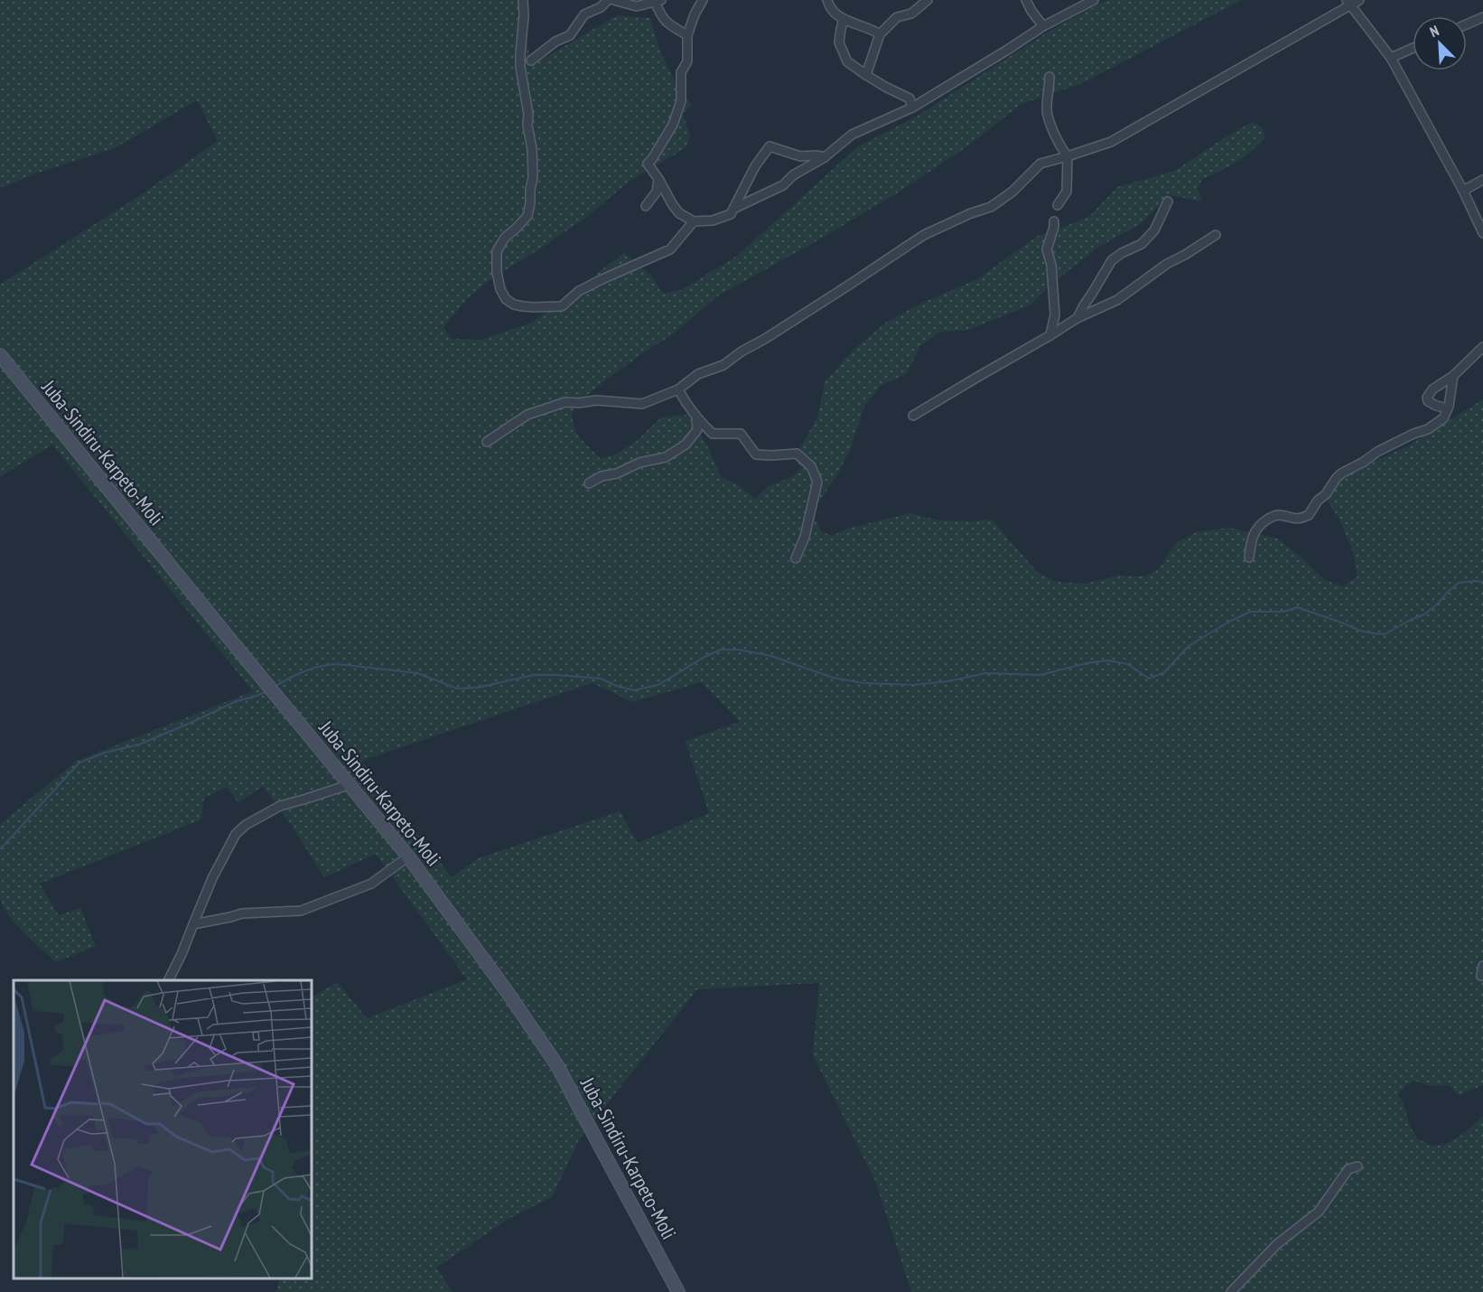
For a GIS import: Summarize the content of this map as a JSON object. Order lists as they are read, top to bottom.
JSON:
{
  "streets": {
    "main road": ["Juba-Sindiru-Karpeto-Moli"]
  },
  "north": "top left"
}
